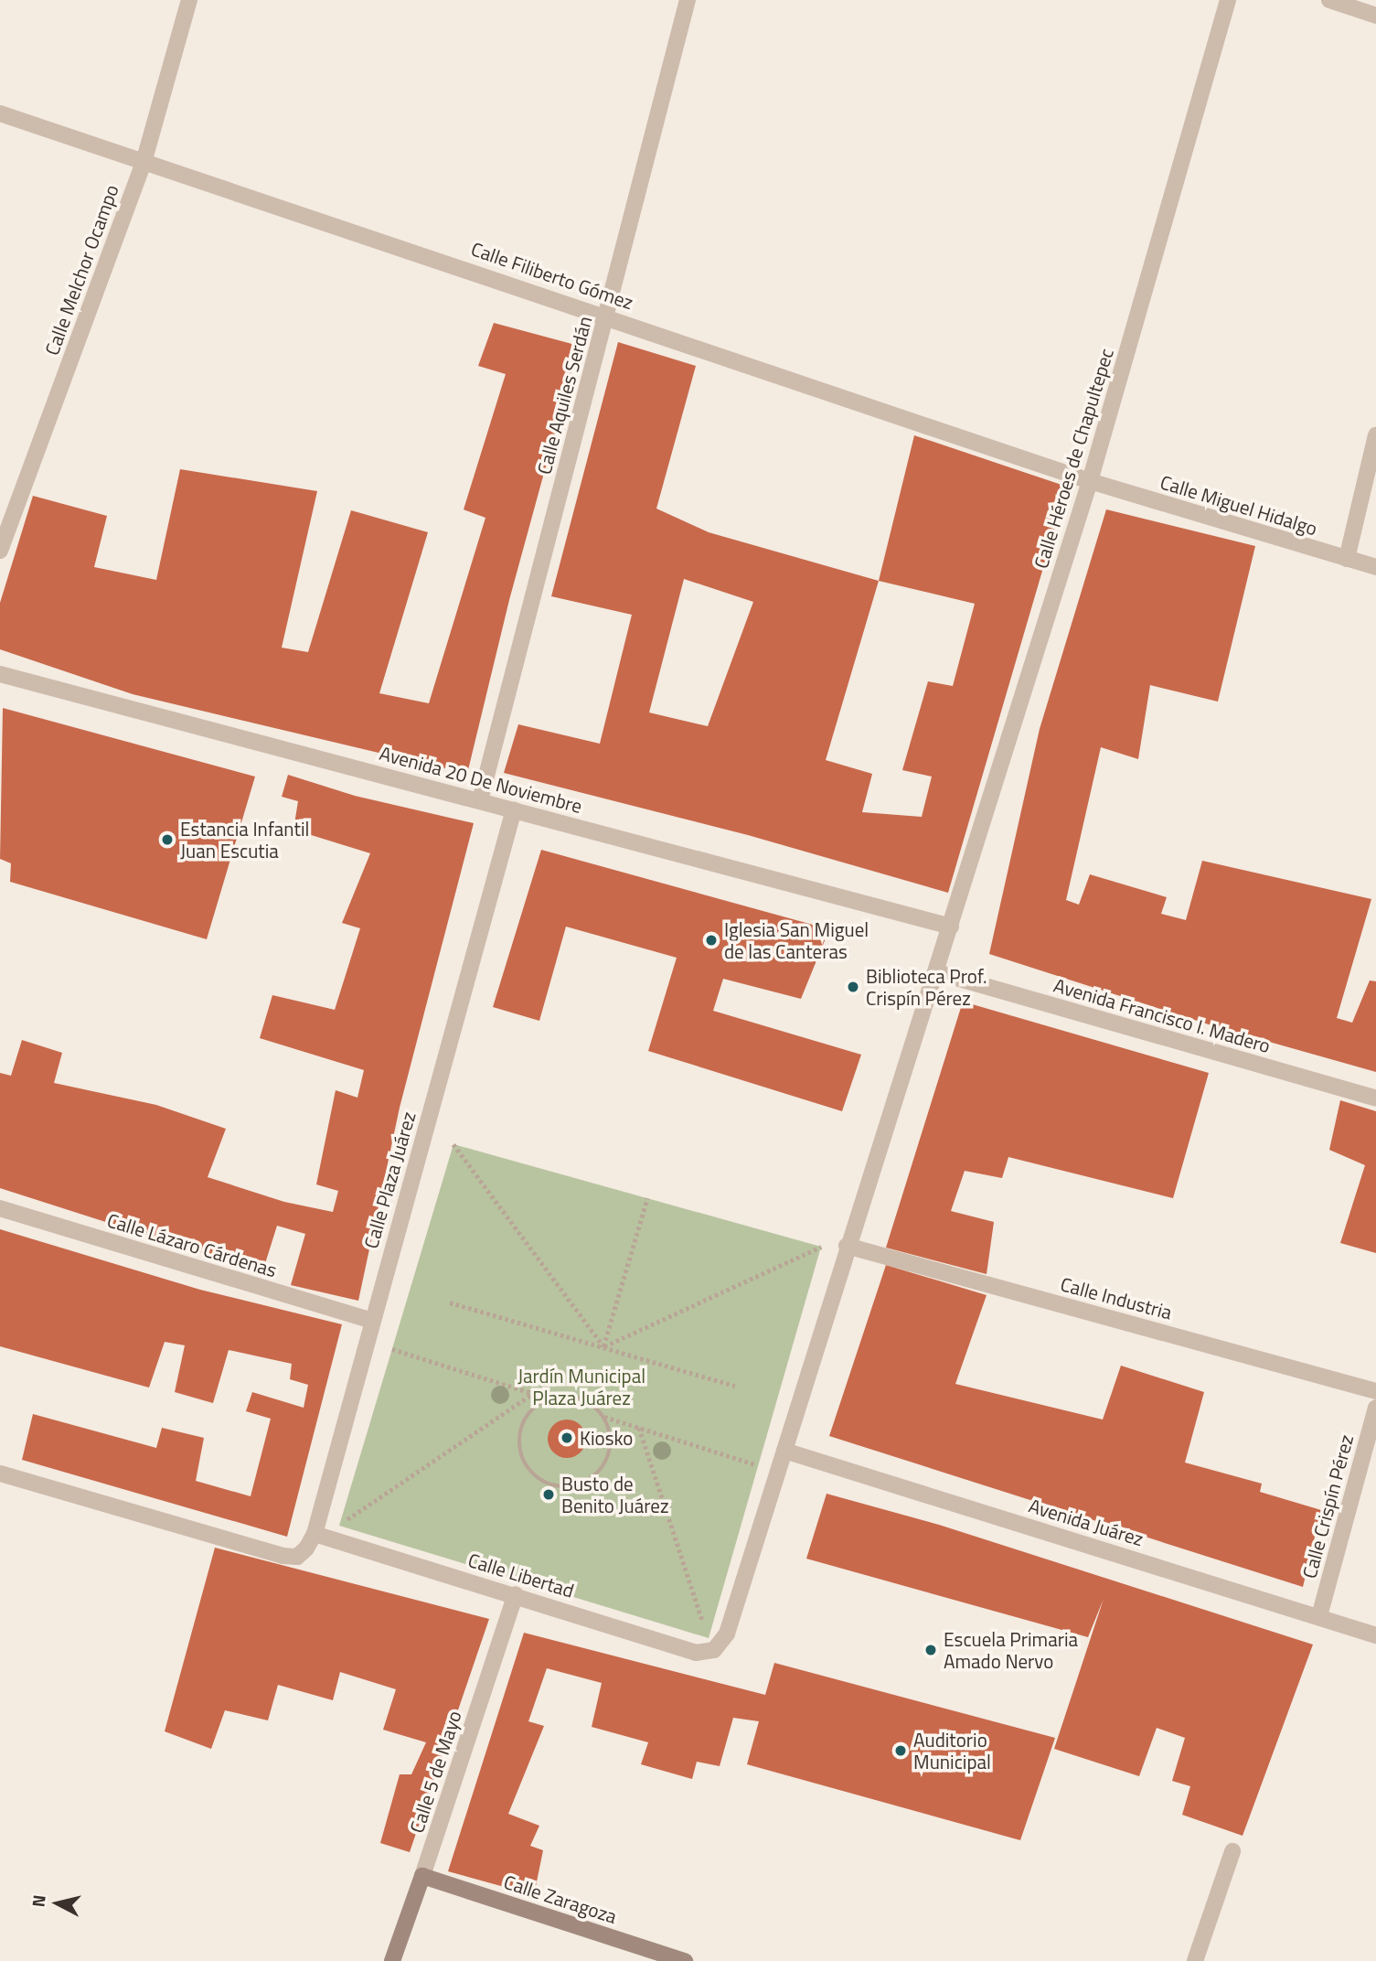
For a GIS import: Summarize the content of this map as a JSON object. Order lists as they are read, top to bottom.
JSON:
{
  "streets": {
    "street": [
      "Calle Melchor Ocampo",
      "Calle Filiberto Gómez",
      "Calle Aquiles Serdán",
      "Calle Héroes de Chapultepec",
      "Calle Miguel Hidalgo",
      "Avenida 20 De Noviembre",
      "Avenida Francisco I. Madero",
      "Calle Plaza Juárez",
      "Calle Lázaro Cárdenas",
      "Calle Industria",
      "Calle Crispín Pérez",
      "Avenida Juárez",
      "Calle Libertad",
      "Calle 5 de Mayo",
      "Calle Zaragoza"
    ]
  },
  "crossings": [
    ["Calle Melchor Ocampo", "Calle Filiberto Gómez"],
    ["Calle Filiberto Gómez", "Calle Aquiles Serdán"],
    ["Calle Filiberto Gómez", "Calle Héroes de Chapultepec"],
    ["Calle Filiberto Gómez", "Calle Miguel Hidalgo"],
    ["Calle Aquiles Serdán", "Avenida 20 De Noviembre"],
    ["Calle Héroes de Chapultepec", "Calle Miguel Hidalgo"],
    ["Calle Héroes de Chapultepec", "Avenida 20 De Noviembre"],
    ["Avenida 20 De Noviembre", "Calle Plaza Juárez"],
    ["Calle Plaza Juárez", "Calle Lázaro Cárdenas"],
    ["Calle Plaza Juárez", "Calle Libertad"],
    ["Calle Crispín Pérez", "Avenida Juárez"],
    ["Avenida Juárez", "Calle Libertad"],
    ["Calle Libertad", "Calle 5 de Mayo"],
    ["Calle 5 de Mayo", "Calle Zaragoza"]
  ],
  "parks": ["Jardín Municipal Plaza Juárez"],
  "places": [
    "Estancia Infantil Juan Escutia",
    "Iglesia San Miguel de las Canteras",
    "Biblioteca Prof. Crispín Pérez",
    "Kiosko",
    "Busto de Benito Juárez",
    "Escuela Primaria Amado Nervo",
    "Auditorio Municipal"
  ],
  "north": "left"
}
